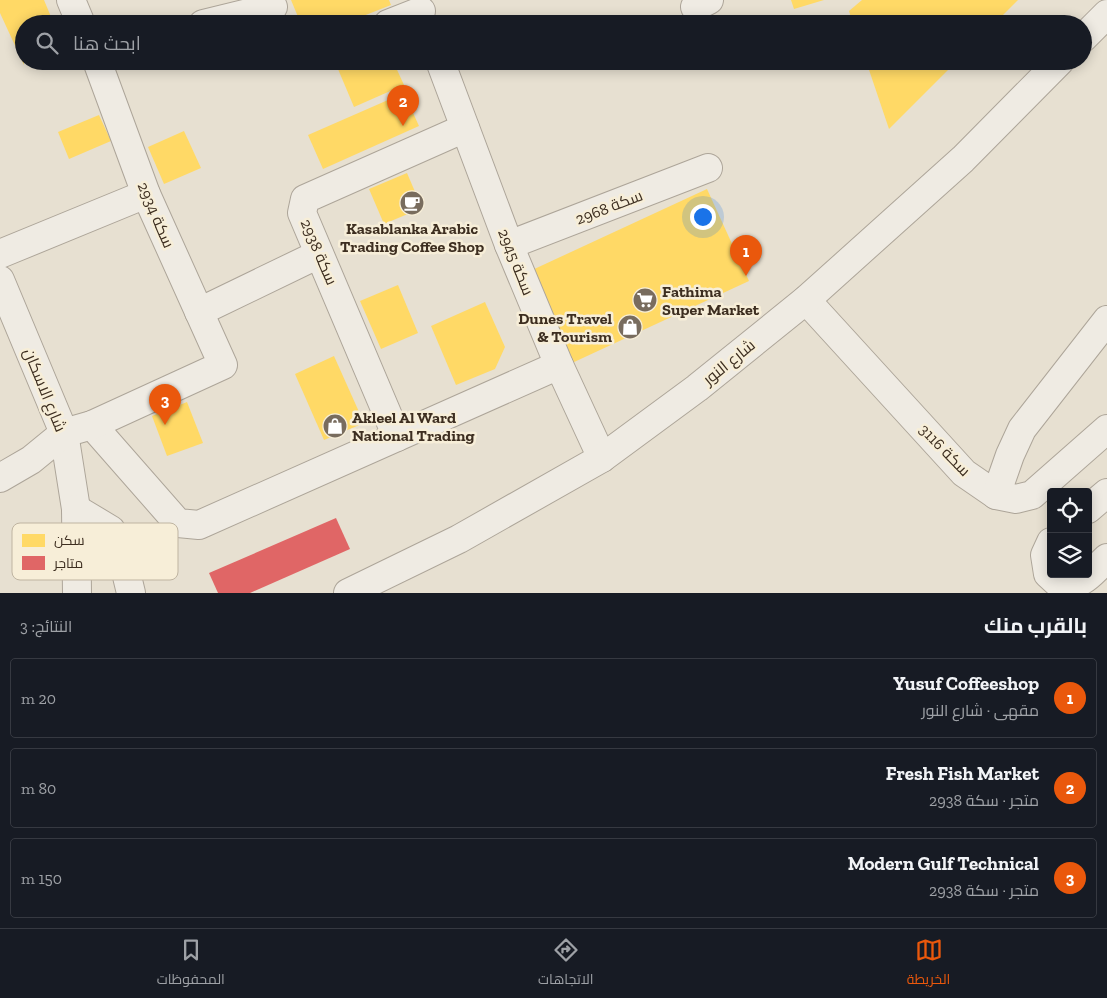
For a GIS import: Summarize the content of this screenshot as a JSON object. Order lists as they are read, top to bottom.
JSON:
{
  "streets": {
    "street": [
      "سكة 2968",
      "سكة 2934",
      "سكة 2938",
      "سكة 2945",
      "شارع النور",
      "شارع الاسكان",
      "سكة 3116"
    ]
  },
  "crossings": [
    ["سكة 2968", "سكة 2945"],
    ["سكة 2938", "سكة 2945"],
    ["سكة 2945", "شارع النور"],
    ["شارع النور", "سكة 3116"]
  ],
  "places": {
    "cafe": ["Kasablanka Arabic Trading Coffee Shop"],
    "supermarket": ["Fathima Super Market"],
    "shop": ["Dunes Travel & Tourism", "Akleel Al Ward National Trading"]
  },
  "legend": ["سكن", "متاجر"],
  "page": {
    "search": "ابحث هنا",
    "pins": ["2", "1", "3"],
    "heading": ["بالقرب منك", "النتائج: 3"],
    "list": [
      {
        "mark": "1",
        "name": "Yusuf Coffeeshop",
        "note": "مقهى · شارع النور",
        "value": "20 m"
      },
      {
        "mark": "2",
        "name": "Fresh Fish Market",
        "note": "متجر · سكة 2938",
        "value": "80 m"
      },
      {
        "mark": "3",
        "name": "Modern Gulf Technical",
        "note": "متجر · سكة 2938",
        "value": "150 m"
      }
    ],
    "nav": ["الخريطة", "الاتجاهات", "المحفوظات"]
  }
}
